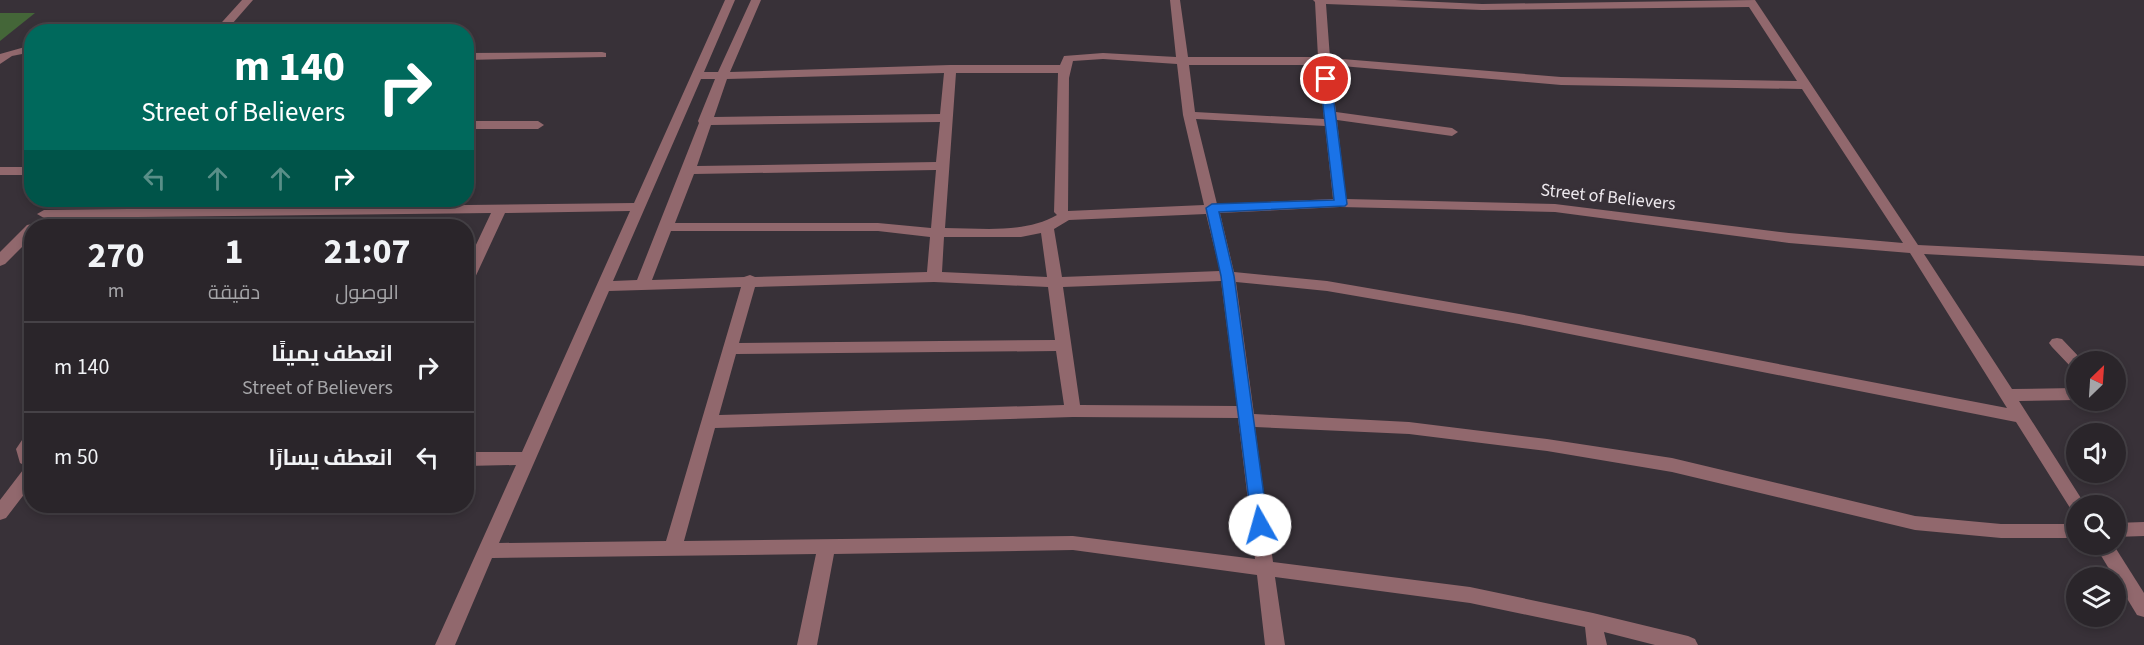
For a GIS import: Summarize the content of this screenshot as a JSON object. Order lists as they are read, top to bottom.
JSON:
{
  "streets": {
    "street": ["Street of Believers"]
  },
  "north": "top right",
  "page": {
    "turn": ["140 m", "Street of Believers"],
    "eta": [
      "21:07",
      "الوصول",
      "1",
      "دقيقة",
      "270",
      "m"
    ],
    "list": [
      {
        "name": "انعطف يمينًا",
        "note": "Street of Believers",
        "value": "140 m"
      },
      {
        "name": "انعطف يسارًا",
        "value": "50 m"
      }
    ]
  }
}
